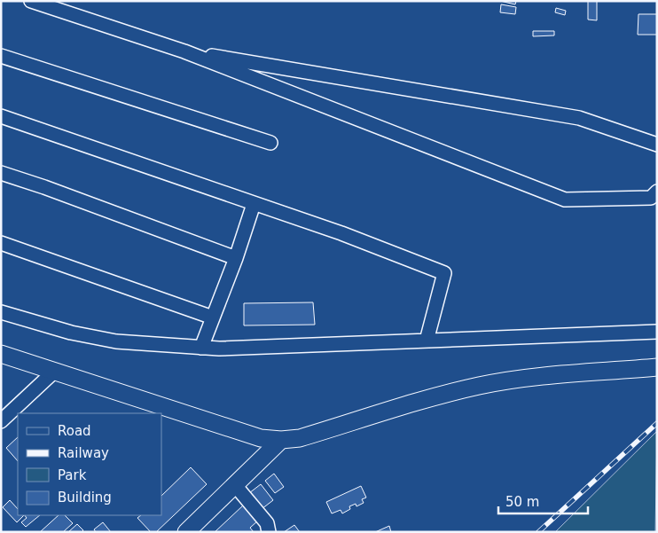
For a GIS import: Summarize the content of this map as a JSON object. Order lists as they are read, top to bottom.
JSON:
{
  "legend": [
    "Road",
    "Railway",
    "Park",
    "Building"
  ],
  "scale_bar": "50 m"
}
